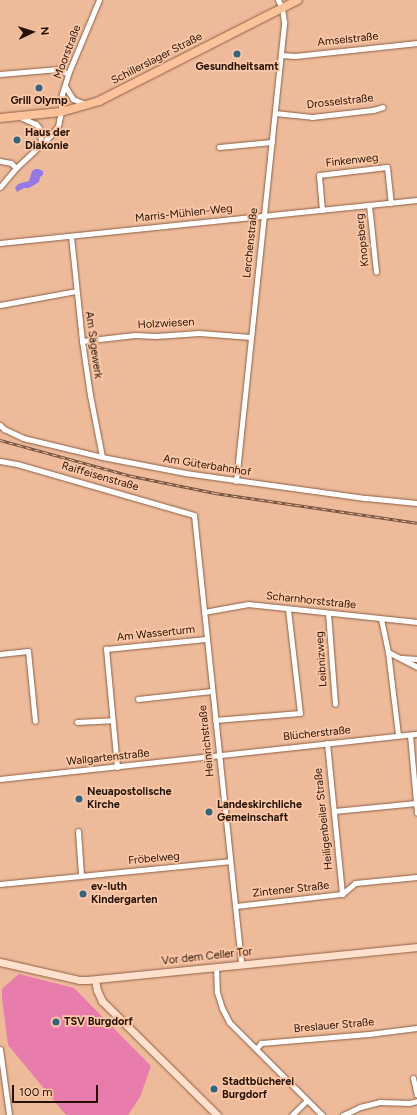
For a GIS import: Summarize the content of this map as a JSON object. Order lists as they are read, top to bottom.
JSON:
{
  "streets": {
    "main road": ["Schillerslager Straße"],
    "street": [
      "Amselstraße",
      "Moorstraße",
      "Drosselstraße",
      "Finkenweg",
      "Marris-Mühlen-Weg",
      "Knopsberg",
      "Lerchenstraße",
      "Holzwiesen",
      "Am Sägewerk",
      "Am Güterbahnhof",
      "Raiffeisenstraße",
      "Scharnhorststraße",
      "Am Wasserturm",
      "Leibnizweg",
      "Blücherstraße",
      "Heinrichstraße",
      "Wallgartenstraße",
      "Heiligenbeiler Straße",
      "Fröbelweg",
      "Zintener Straße",
      "Vor dem Celler Tor",
      "Breslauer Straße"
    ]
  },
  "crossings": [
    ["Amselstraße", "Lerchenstraße"],
    ["Moorstraße", "Schillerslager Straße"],
    ["Schillerslager Straße", "Lerchenstraße"],
    ["Drosselstraße", "Lerchenstraße"],
    ["Finkenweg", "Marris-Mühlen-Weg"],
    ["Marris-Mühlen-Weg", "Knopsberg"],
    ["Marris-Mühlen-Weg", "Lerchenstraße"],
    ["Marris-Mühlen-Weg", "Am Sägewerk"],
    ["Lerchenstraße", "Holzwiesen"],
    ["Lerchenstraße", "Am Güterbahnhof"],
    ["Holzwiesen", "Am Sägewerk"],
    ["Am Sägewerk", "Am Güterbahnhof"],
    ["Raiffeisenstraße", "Heinrichstraße"],
    ["Scharnhorststraße", "Leibnizweg"],
    ["Scharnhorststraße", "Heinrichstraße"],
    ["Am Wasserturm", "Heinrichstraße"],
    ["Am Wasserturm", "Wallgartenstraße"],
    ["Blücherstraße", "Heinrichstraße"],
    ["Blücherstraße", "Wallgartenstraße"],
    ["Blücherstraße", "Heiligenbeiler Straße"],
    ["Heinrichstraße", "Wallgartenstraße"],
    ["Heinrichstraße", "Fröbelweg"],
    ["Heinrichstraße", "Zintener Straße"],
    ["Heinrichstraße", "Vor dem Celler Tor"],
    ["Heiligenbeiler Straße", "Zintener Straße"]
  ],
  "places": [
    "Gesundheitsamt",
    "Grill Olymp",
    "Haus der Diakonie",
    "Neuapostolische Kirche",
    "Landeskirchliche Gemeinschaft",
    "ev-luth Kindergarten",
    "TSV Burgdorf",
    "Stadtbücherei Burgdorf"
  ],
  "scale_bar": "100 m",
  "north": "right"
}
